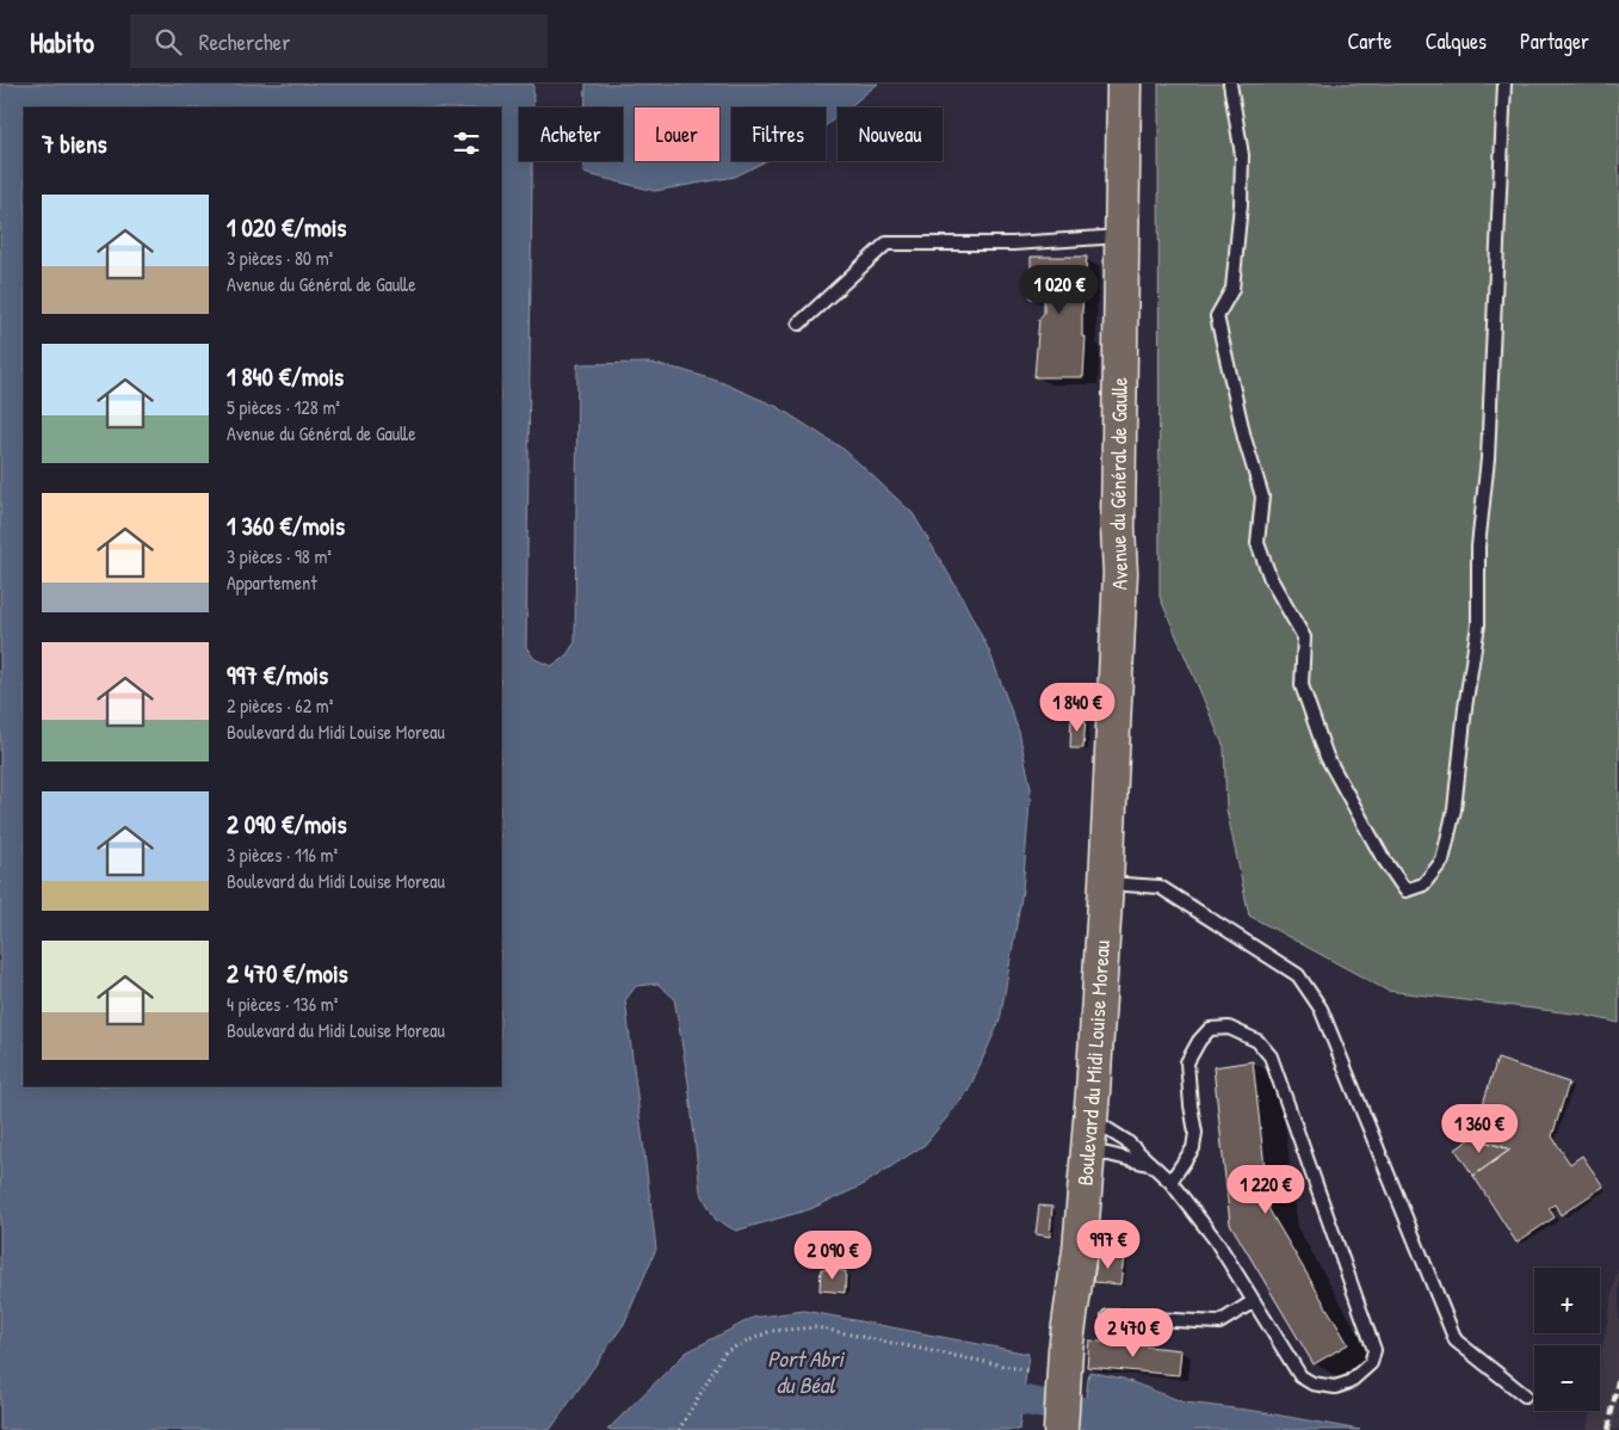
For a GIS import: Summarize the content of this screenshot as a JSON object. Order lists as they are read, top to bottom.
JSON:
{
  "streets": {
    "main road": ["Avenue du Général de Gaulle", "Boulevard du Midi Louise Moreau"]
  },
  "crossings": [
    ["Avenue du Général de Gaulle", "Boulevard du Midi Louise Moreau"]
  ],
  "water": ["Port Abri du Béal"],
  "page": {
    "header": "Habito",
    "search": "Rechercher",
    "nav": ["Carte", "Calques", "Partager"],
    "chip": [
      "Acheter",
      "Louer",
      "Filtres",
      "Nouveau"
    ],
    "heading": "7 biens",
    "list": [
      {
        "name": "1 020 €/mois",
        "note": "3 pièces · 80 m² · Avenue du Général de Gaulle"
      },
      {
        "name": "1 840 €/mois",
        "note": "5 pièces · 128 m² · Avenue du Général de Gaulle"
      },
      {
        "name": "1 360 €/mois",
        "note": "3 pièces · 98 m² · Appartement"
      },
      {
        "name": "997 €/mois",
        "note": "2 pièces · 62 m² · Boulevard du Midi Louise Moreau"
      },
      {
        "name": "2 090 €/mois",
        "note": "3 pièces · 116 m² · Boulevard du Midi Louise Moreau"
      },
      {
        "name": "2 470 €/mois",
        "note": "4 pièces · 136 m² · Boulevard du Midi Louise Moreau"
      }
    ],
    "price": [
      "1 020 €",
      "1 840 €",
      "1 360 €",
      "1 220 €",
      "997 €",
      "2 090 €",
      "2 470 €"
    ],
    "map_buttons": ["+", "−"]
  }
}
